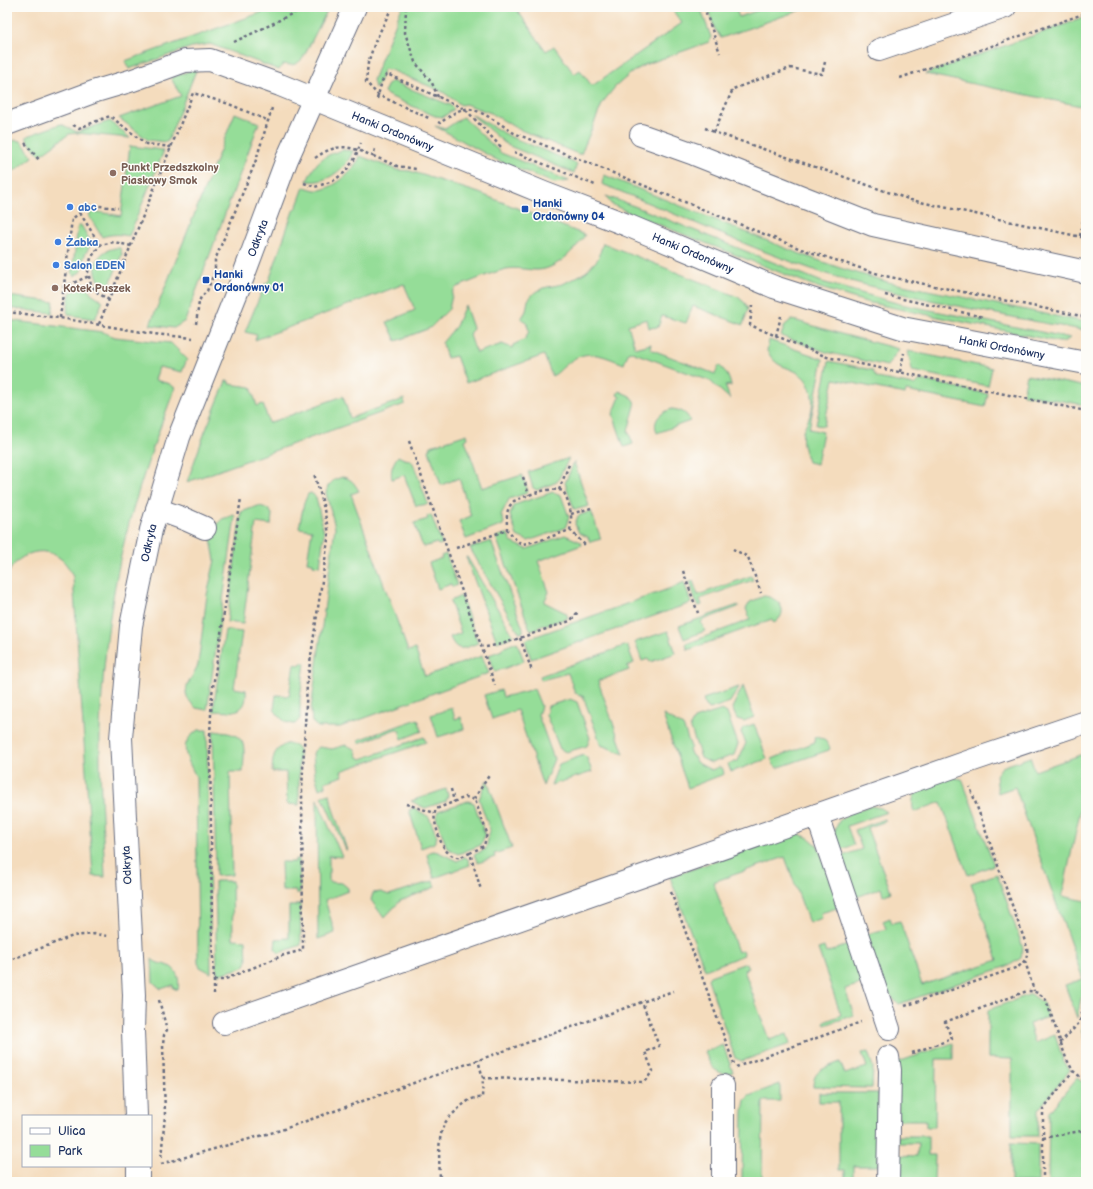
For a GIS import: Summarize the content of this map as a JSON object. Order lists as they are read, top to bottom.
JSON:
{
  "streets": {
    "street": ["Hanki Ordonówny", "Odkryta"]
  },
  "crossings": [
    ["Hanki Ordonówny", "Odkryta"]
  ],
  "places": {
    "other": [
      "Punkt Przedszkolny Piaskowy Smok",
      "abc",
      "Żabka",
      "Salon EDEN",
      "Kotek Puszek"
    ],
    "transit": ["Hanki Ordonówny 04", "Hanki Ordonówny 01"]
  },
  "legend": ["Ulica", "Park"]
}
